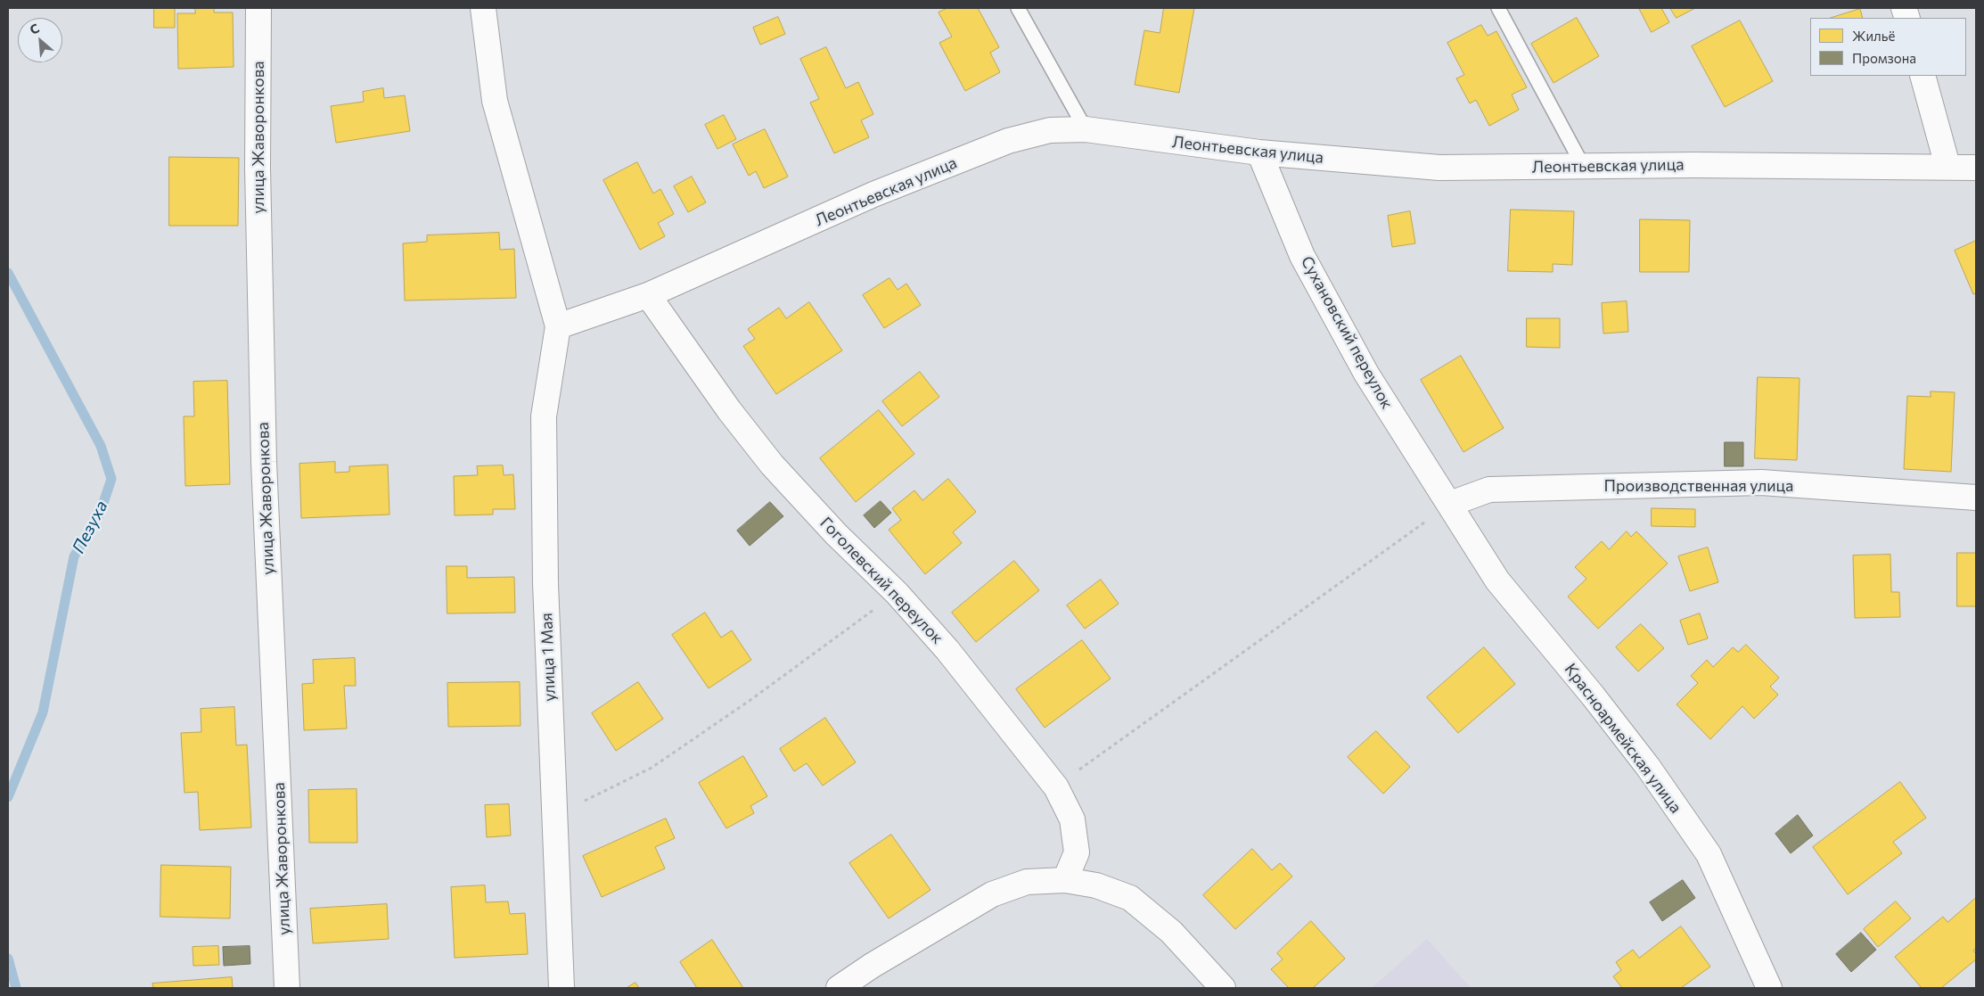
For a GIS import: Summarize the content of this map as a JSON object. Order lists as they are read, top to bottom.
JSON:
{
  "streets": {
    "street": [
      "улица Жаворонкова",
      "Леонтьевская улица",
      "Сухановский переулок",
      "Производственная улица",
      "Гоголевский переулок",
      "улица 1 Мая",
      "Красноармейская улица"
    ]
  },
  "crossings": [
    ["Леонтьевская улица", "Сухановский переулок"],
    ["Леонтьевская улица", "Гоголевский переулок"],
    ["Леонтьевская улица", "улица 1 Мая"],
    ["Сухановский переулок", "Производственная улица"],
    ["Сухановский переулок", "Красноармейская улица"],
    ["Производственная улица", "Красноармейская улица"]
  ],
  "water": ["Пезуха"],
  "legend": ["Жильё", "Промзона"],
  "north": "top left"
}
